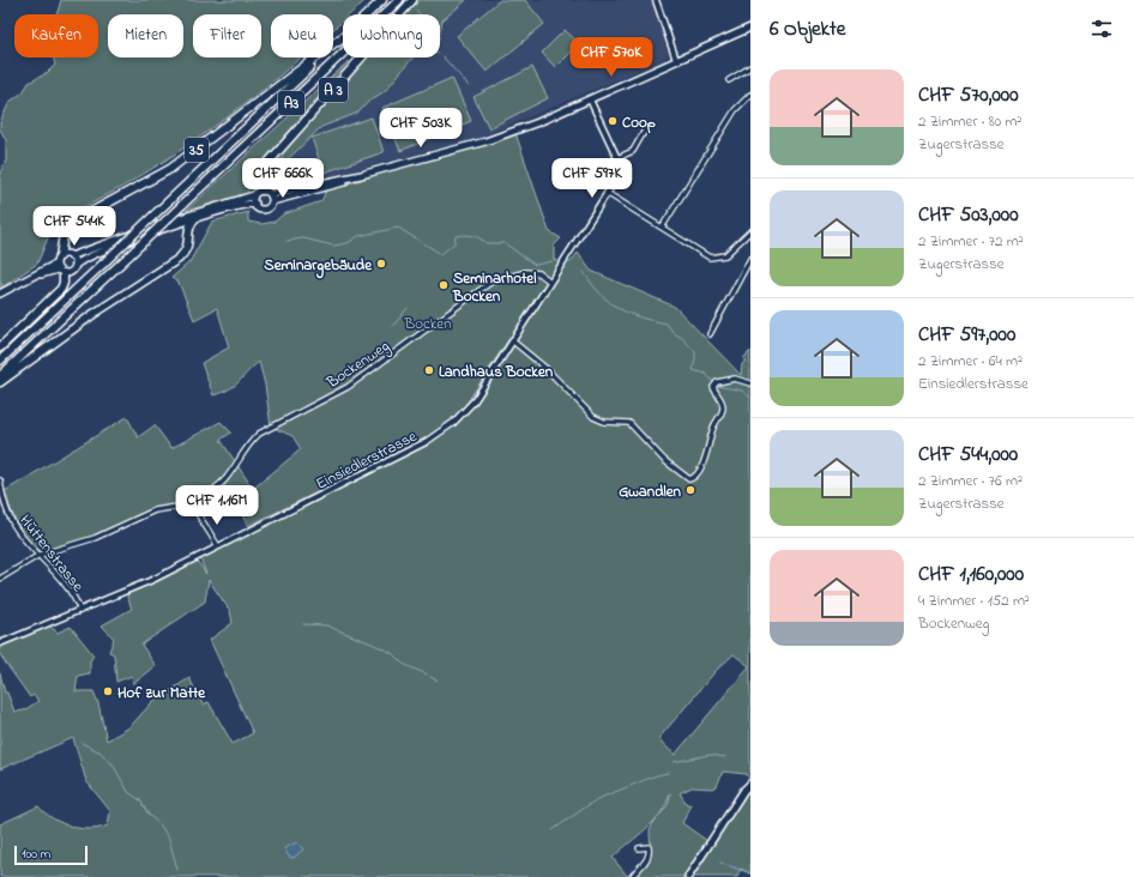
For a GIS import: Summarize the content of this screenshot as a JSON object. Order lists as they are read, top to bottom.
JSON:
{
  "streets": {
    "highway": ["A 3", "A3", "35"],
    "street": ["Bockenweg", "Einsiedlerstrasse", "Hüttenstrasse"]
  },
  "crossings": [
    ["A3", "35"],
    ["Bockenweg", "Einsiedlerstrasse"],
    ["Bockenweg", "Hüttenstrasse"],
    ["Einsiedlerstrasse", "Hüttenstrasse"]
  ],
  "parks": ["Bocken"],
  "places": [
    "Coop",
    "Seminargebäude",
    "Seminarhotel Bocken",
    "Landhaus Bocken",
    "Gwandlen",
    "Hof zur Matte"
  ],
  "scale_bar": "100 m",
  "page": {
    "heading": "6 Objekte",
    "chip": [
      "Kaufen",
      "Mieten",
      "Filter",
      "Neu",
      "Wohnung"
    ],
    "price": [
      "CHF 570K",
      "CHF 503K",
      "CHF 666K",
      "CHF 597K",
      "CHF 544K",
      "CHF 1.16M"
    ],
    "list": [
      {
        "name": "CHF 570,000",
        "note": "2 Zimmer · 80 m² · Zugerstrasse"
      },
      {
        "name": "CHF 503,000",
        "note": "2 Zimmer · 72 m² · Zugerstrasse"
      },
      {
        "name": "CHF 597,000",
        "note": "2 Zimmer · 64 m² · Einsiedlerstrasse"
      },
      {
        "name": "CHF 544,000",
        "note": "2 Zimmer · 76 m² · Zugerstrasse"
      },
      {
        "name": "CHF 1,160,000",
        "note": "4 Zimmer · 152 m² · Bockenweg"
      }
    ],
    "scale": "100 m"
  }
}
